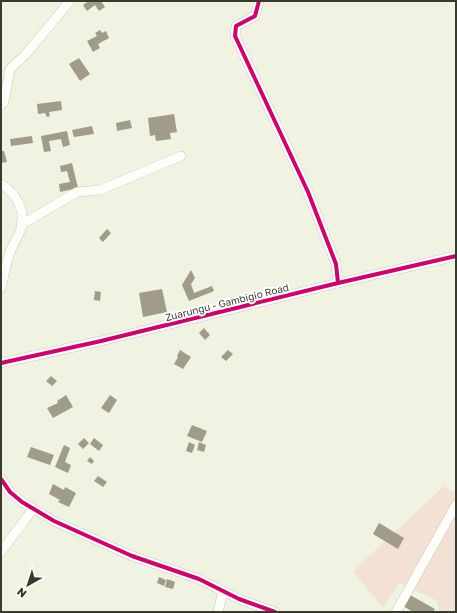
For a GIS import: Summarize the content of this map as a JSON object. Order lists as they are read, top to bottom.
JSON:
{
  "streets": {
    "street": ["Zuarungu - Gambigio Road"]
  },
  "north": "bottom left"
}
